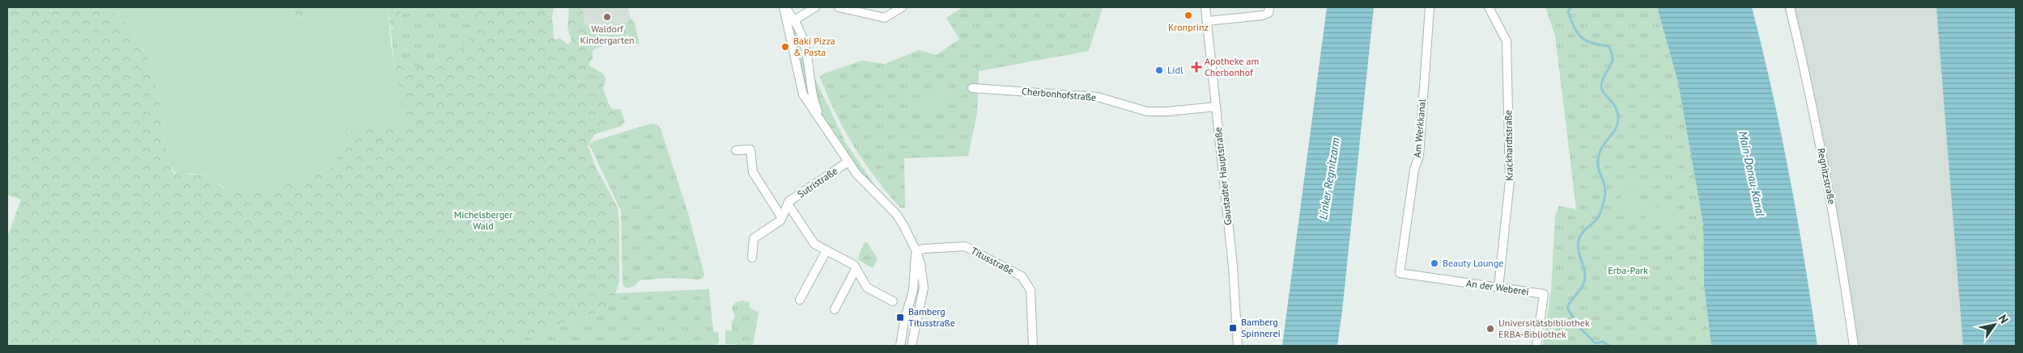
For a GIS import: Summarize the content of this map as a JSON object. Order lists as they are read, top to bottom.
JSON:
{
  "streets": {
    "street": [
      "Cherbonhofstraße",
      "Am Werkkanal",
      "Krackhardtstraße",
      "Gaustadter Hauptstraße",
      "Regnitzstraße",
      "Sutristraße",
      "Titusstraße",
      "An der Weberei"
    ]
  },
  "crossings": [
    ["Cherbonhofstraße", "Gaustadter Hauptstraße"],
    ["Am Werkkanal", "An der Weberei"],
    ["Krackhardtstraße", "An der Weberei"]
  ],
  "water": ["Main-Donau-Kanal", "Linker Regnitzarm"],
  "parks": ["Michelsberger Wald", "Erba-Park"],
  "places": {
    "other": [
      "Kronprinz",
      "Waldorf Kindergarten",
      "Baki Pizza & Pasta",
      "Lidl",
      "Beauty Lounge",
      "Universitätsbibliothek ERBA-Bibliothek"
    ],
    "health": ["Apotheke am Cherbonhof"],
    "transit": ["Bamberg Titusstraße", "Bamberg Spinnerei"]
  },
  "north": "top right"
}
